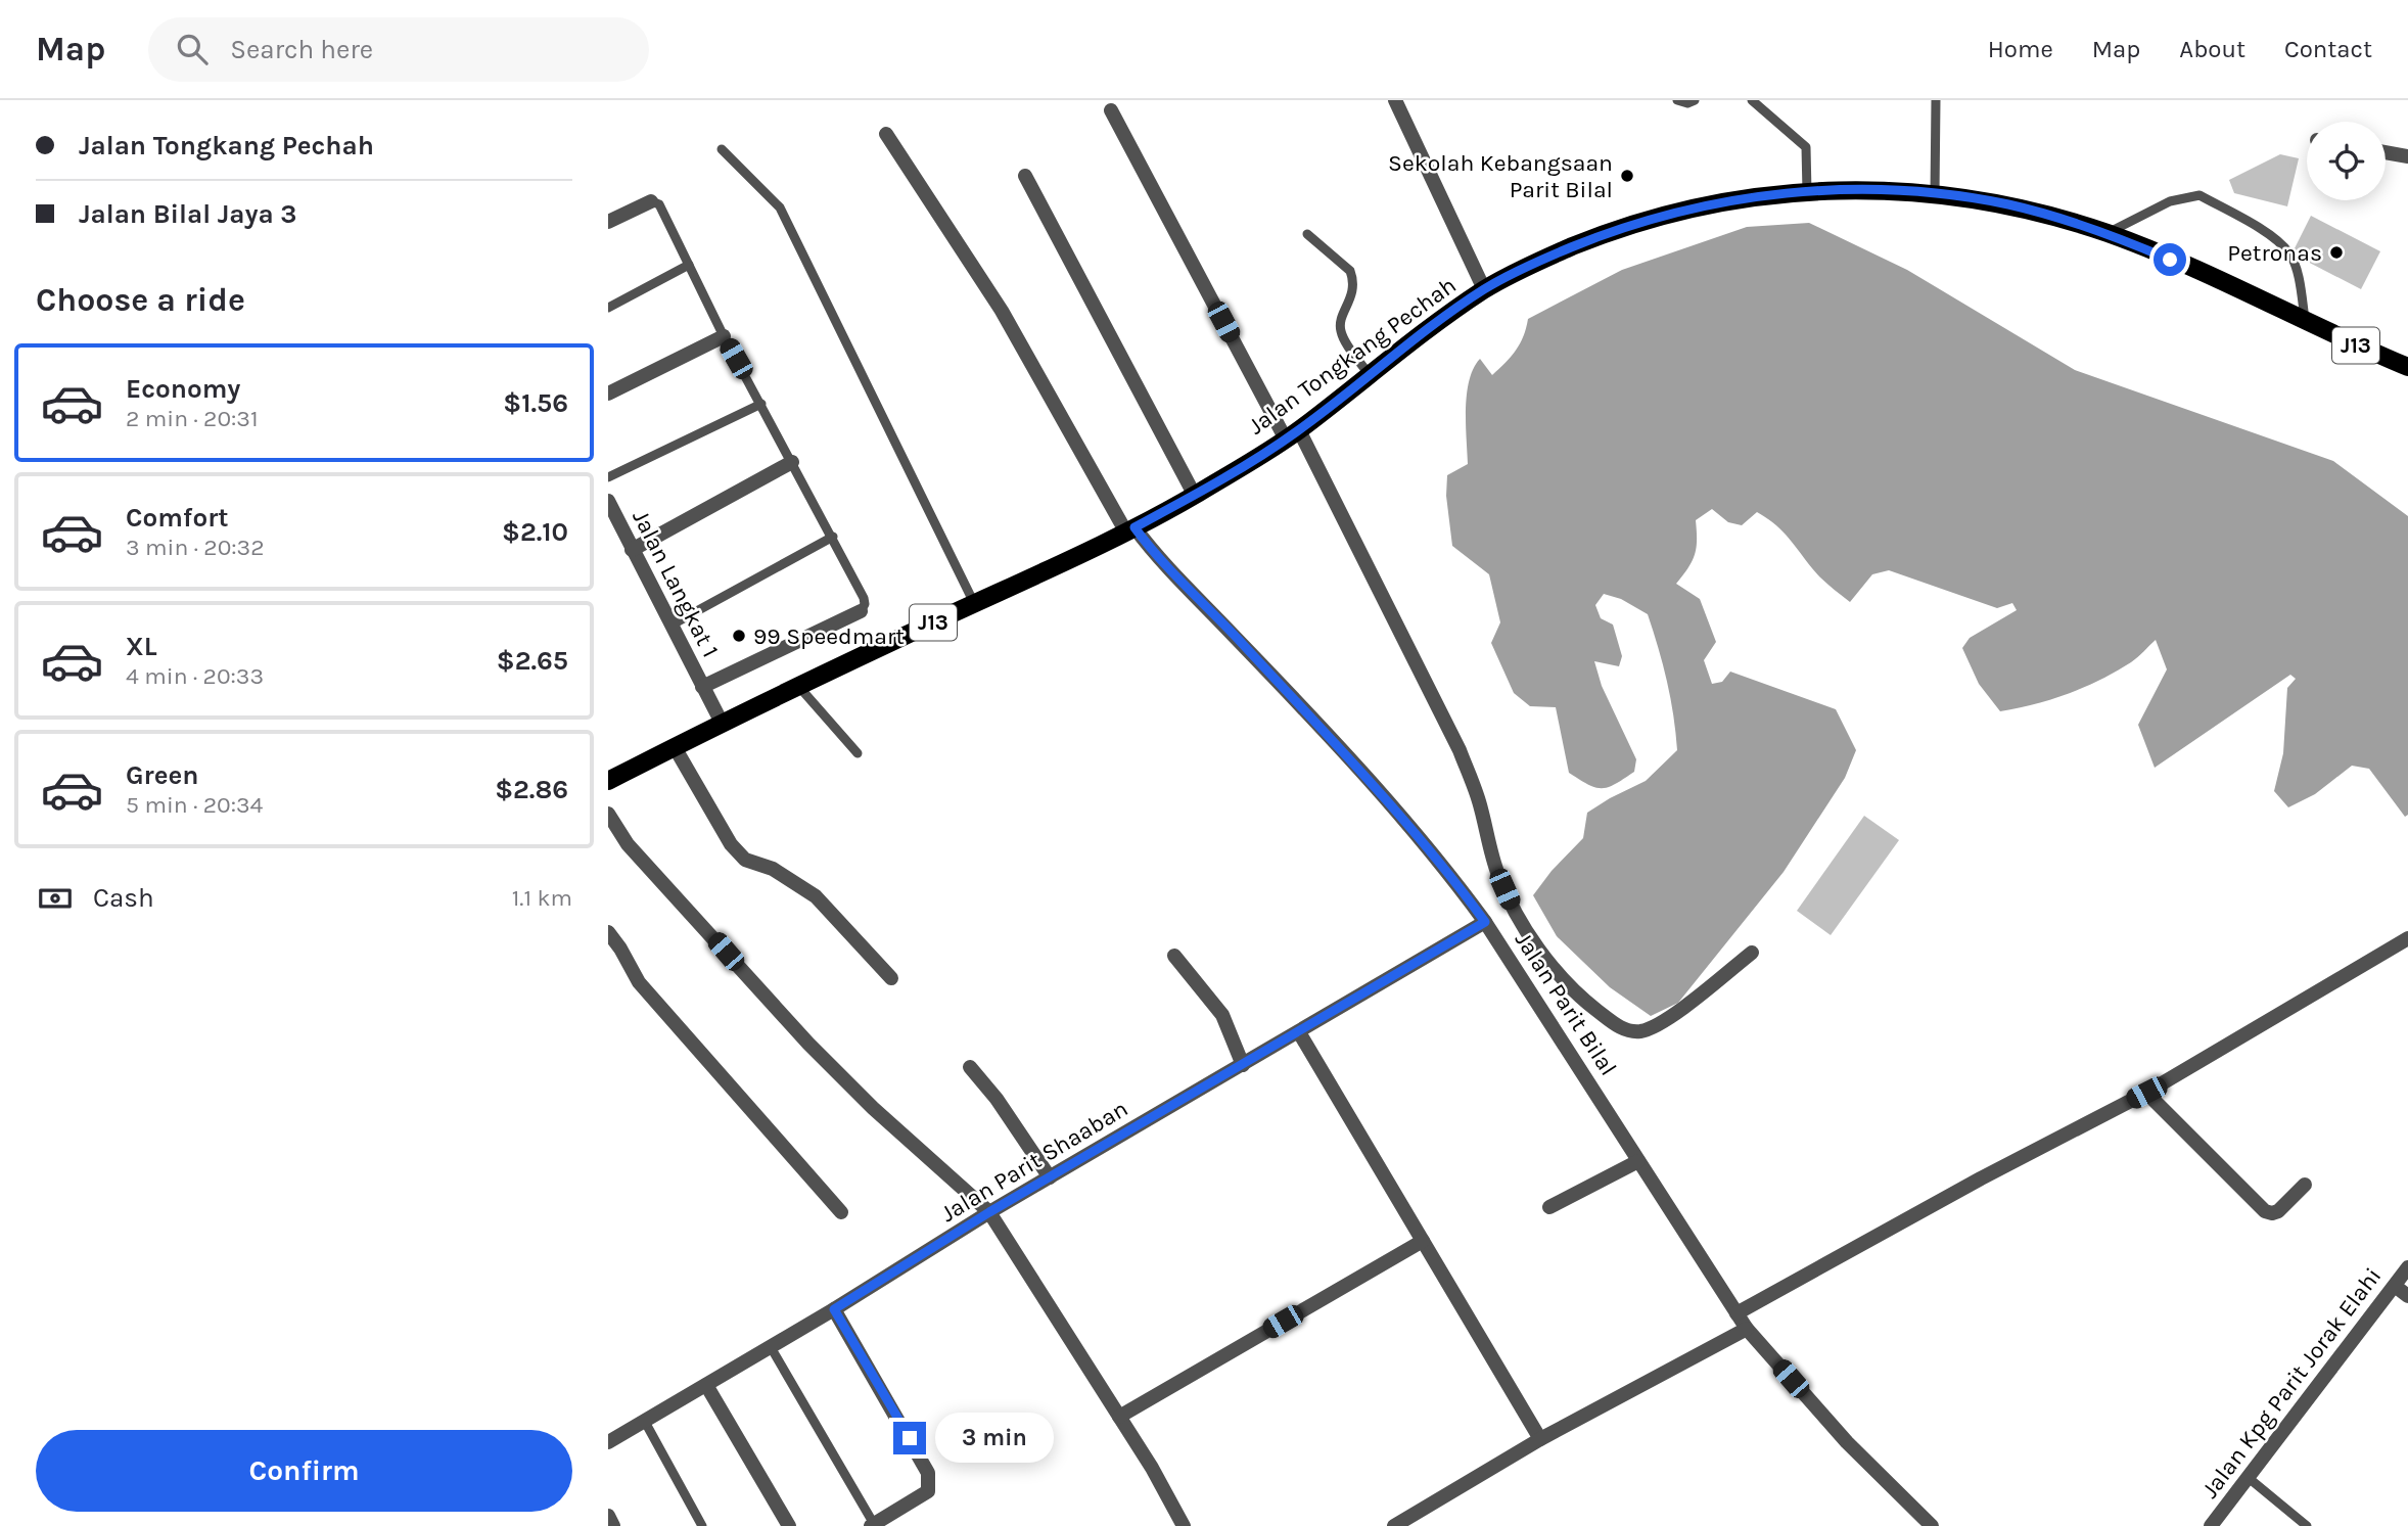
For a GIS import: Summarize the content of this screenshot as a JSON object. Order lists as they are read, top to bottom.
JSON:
{
  "streets": {
    "main road": ["J13", "Jalan Tongkang Pechah"],
    "street": [
      "Jalan Langkat 1",
      "Jalan Parit Bilal",
      "Jalan Parit Shaaban",
      "Jalan Kpg Parit Jorak Elahi"
    ]
  },
  "crossings": [
    ["Jalan Tongkang Pechah", "Jalan Parit Bilal"],
    ["Jalan Parit Bilal", "Jalan Parit Shaaban"]
  ],
  "places": ["Sekolah Kebangsaan Parit Bilal", "Petronas", "99 Speedmart"],
  "page": {
    "header": "Map",
    "search": "Search here",
    "nav": [
      "Home",
      "Map",
      "About",
      "Contact"
    ],
    "banner": ["Jalan Tongkang Pechah", "Jalan Bilal Jaya 3"],
    "heading": "Choose a ride",
    "list": [
      {
        "name": "Economy",
        "note": "2 min · 20:31",
        "value": "$1.56"
      },
      {
        "name": "Comfort",
        "note": "3 min · 20:32",
        "value": "$2.10"
      },
      {
        "name": "XL",
        "note": "4 min · 20:33",
        "value": "$2.65"
      },
      {
        "name": "Green",
        "note": "5 min · 20:34",
        "value": "$2.86"
      }
    ],
    "pay": ["Cash", "1.1 km"],
    "bubble": "3 min",
    "buttons": "Confirm"
  }
}
